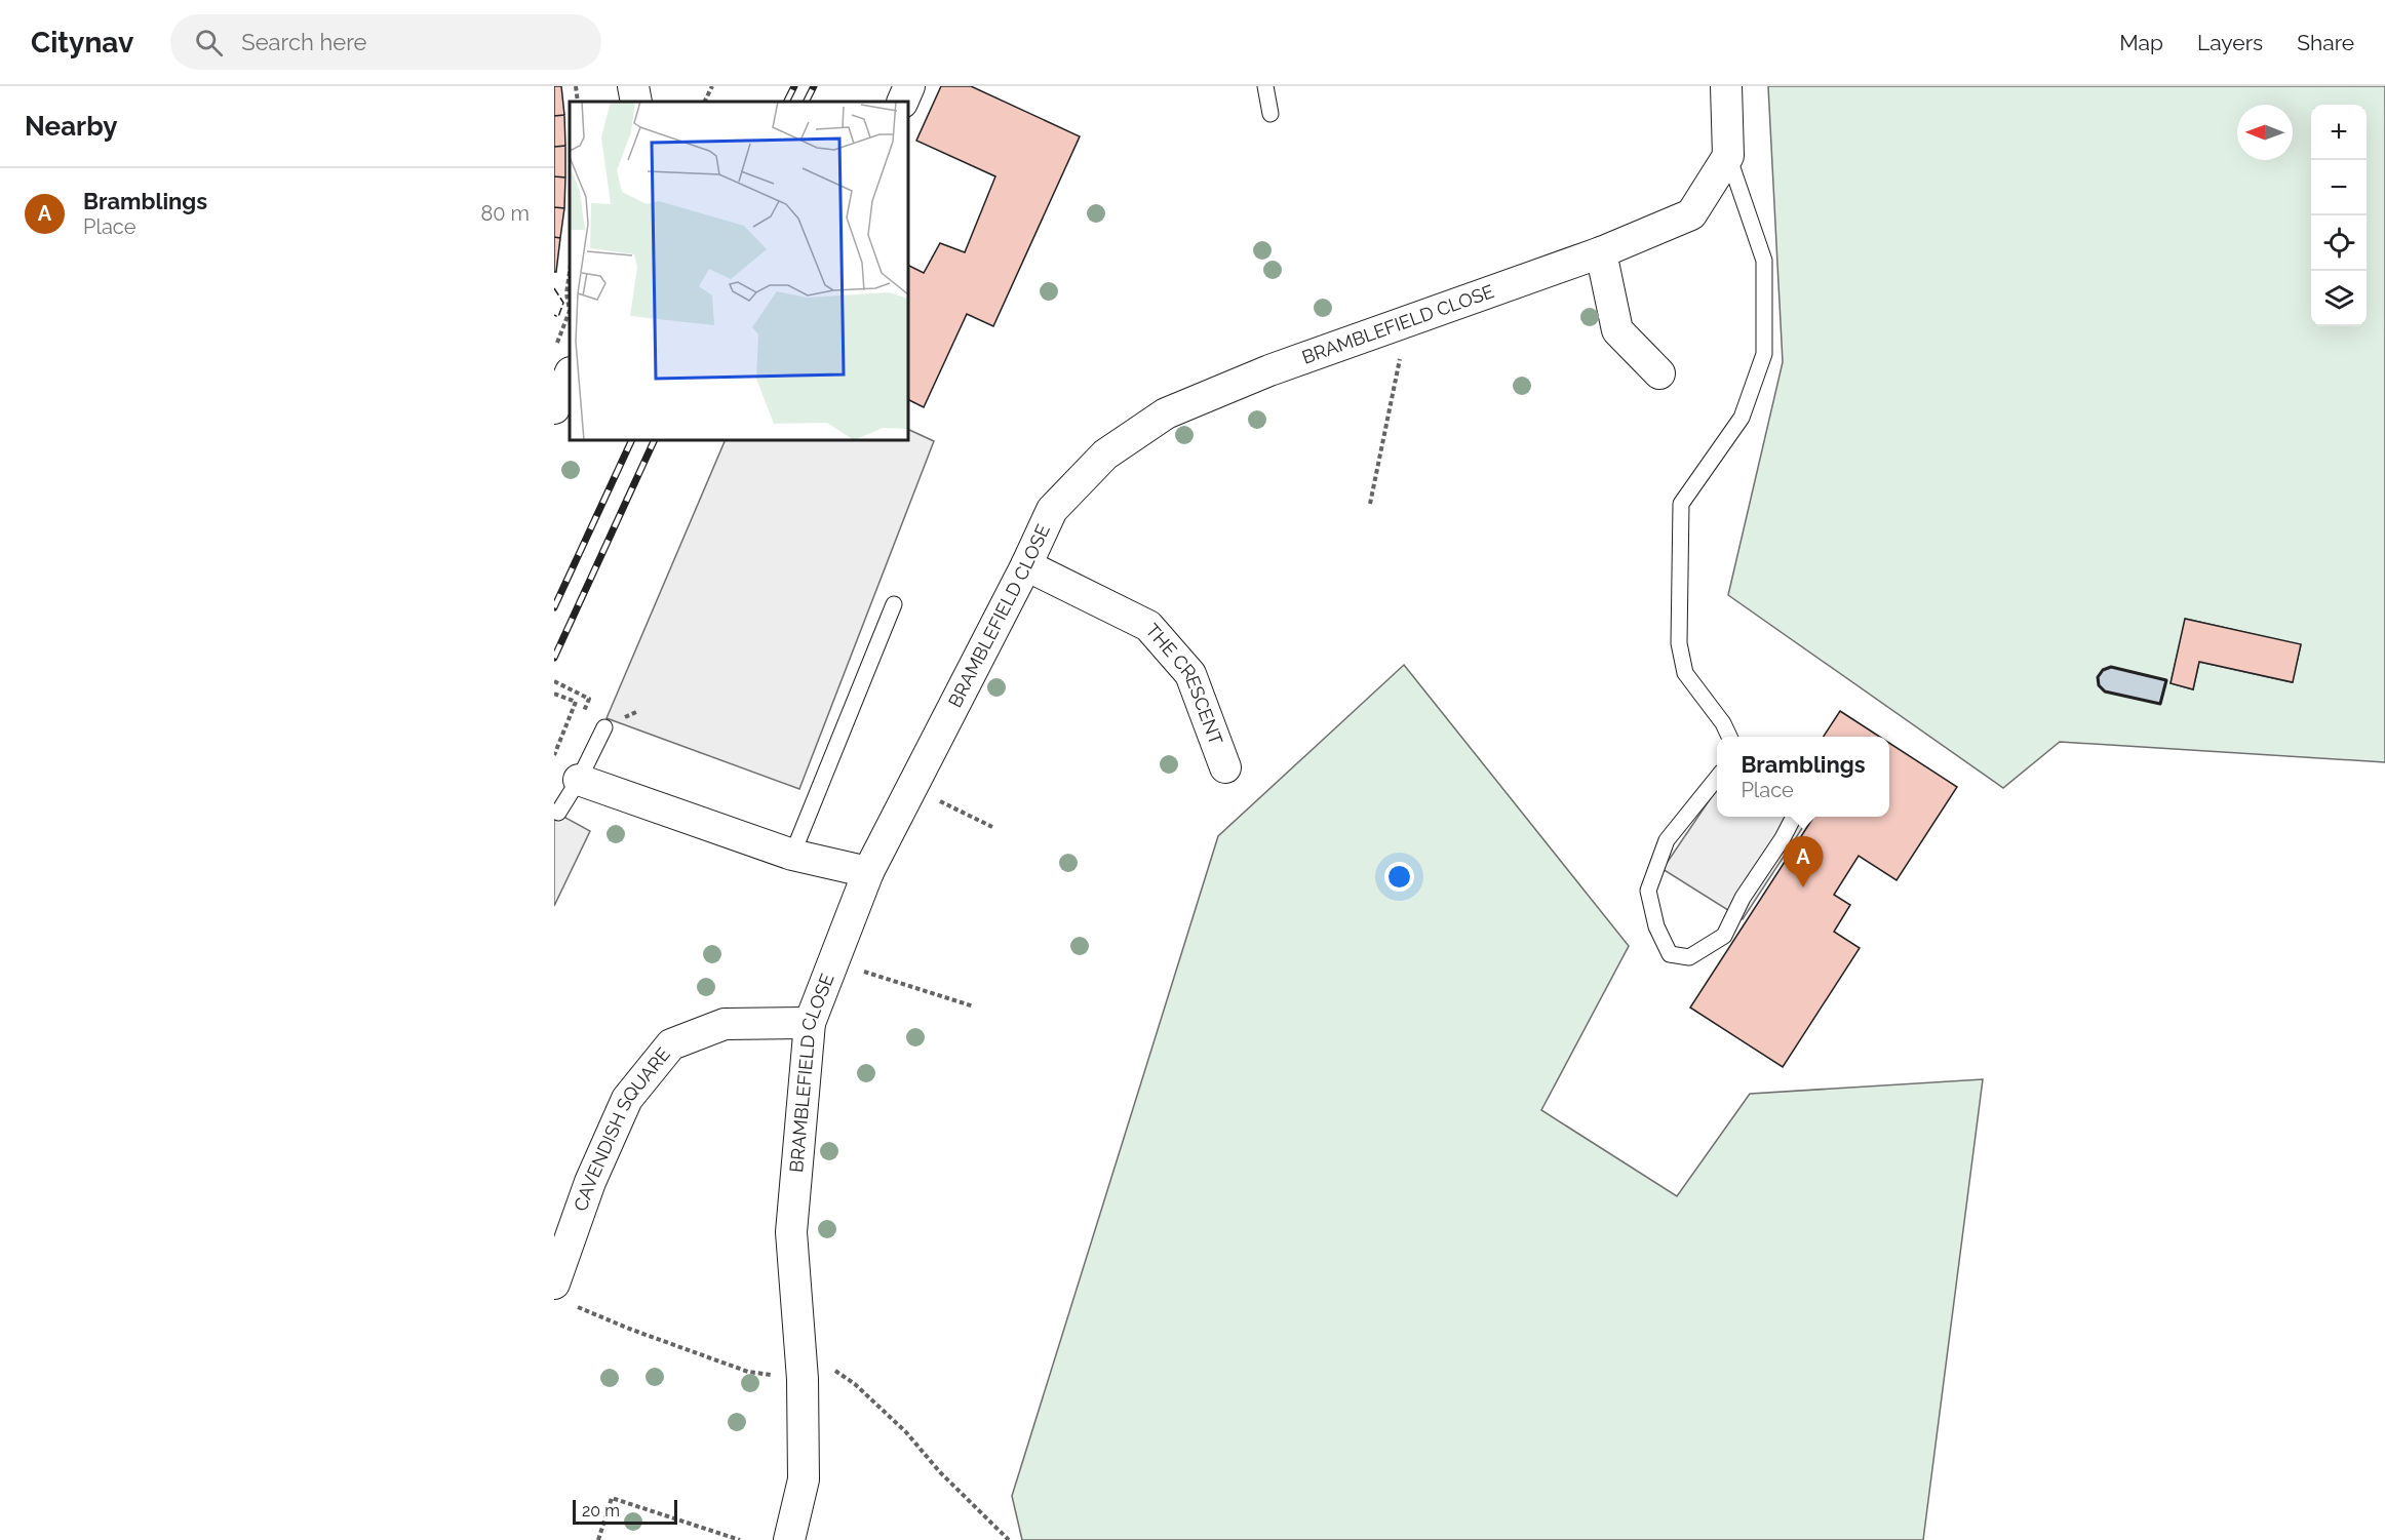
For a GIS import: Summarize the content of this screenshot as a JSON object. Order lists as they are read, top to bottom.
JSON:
{
  "streets": {
    "street": ["BRAMBLEFIELD CLOSE", "THE CRESCENT", "CAVENDISH SQUARE"]
  },
  "crossings": [
    ["BRAMBLEFIELD CLOSE", "THE CRESCENT"],
    ["BRAMBLEFIELD CLOSE", "CAVENDISH SQUARE"]
  ],
  "scale_bar": "20 m",
  "north": "left",
  "page": {
    "header": "Citynav",
    "search": "Search here",
    "nav": ["Map", "Layers", "Share"],
    "heading": "Nearby",
    "map_buttons": ["+", "−"],
    "list": [
      {
        "mark": "A",
        "name": "Bramblings",
        "note": "Place",
        "value": "80 m"
      }
    ],
    "popup": ["Bramblings", "Place"],
    "pins": "A",
    "scale": "20 m"
  }
}
